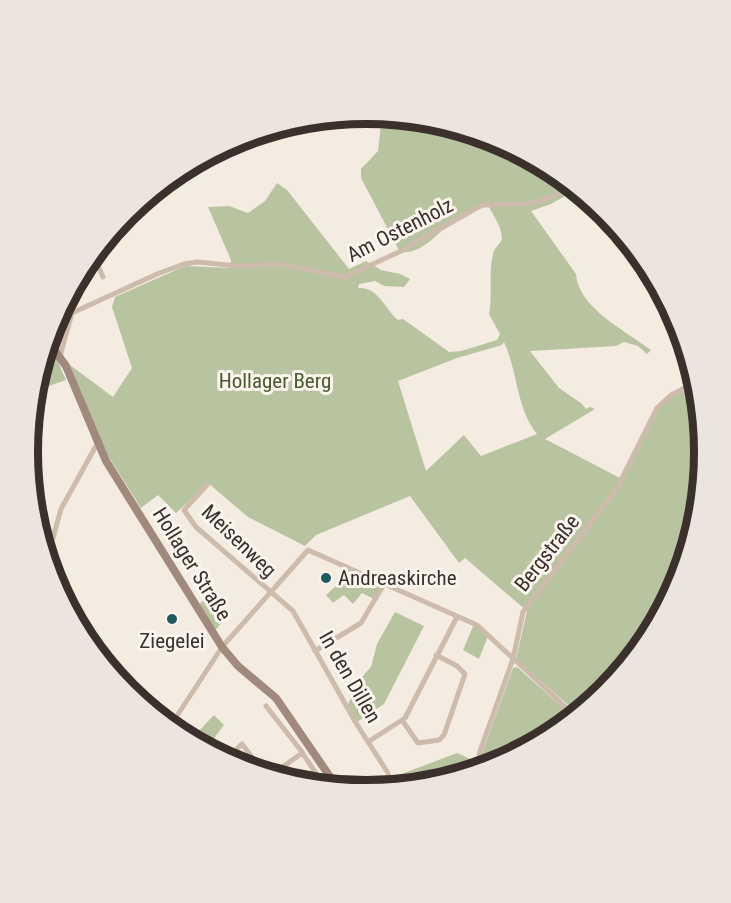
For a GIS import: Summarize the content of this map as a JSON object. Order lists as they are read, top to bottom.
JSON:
{
  "streets": {
    "main road": ["Hollager Straße"],
    "street": [
      "Am Ostenholz",
      "Meisenweg",
      "Bergstraße",
      "In den Dillen"
    ]
  },
  "crossings": [
    ["Meisenweg", "In den Dillen"]
  ],
  "parks": ["Hollager Berg"],
  "places": ["Andreaskirche", "Ziegelei"]
}
